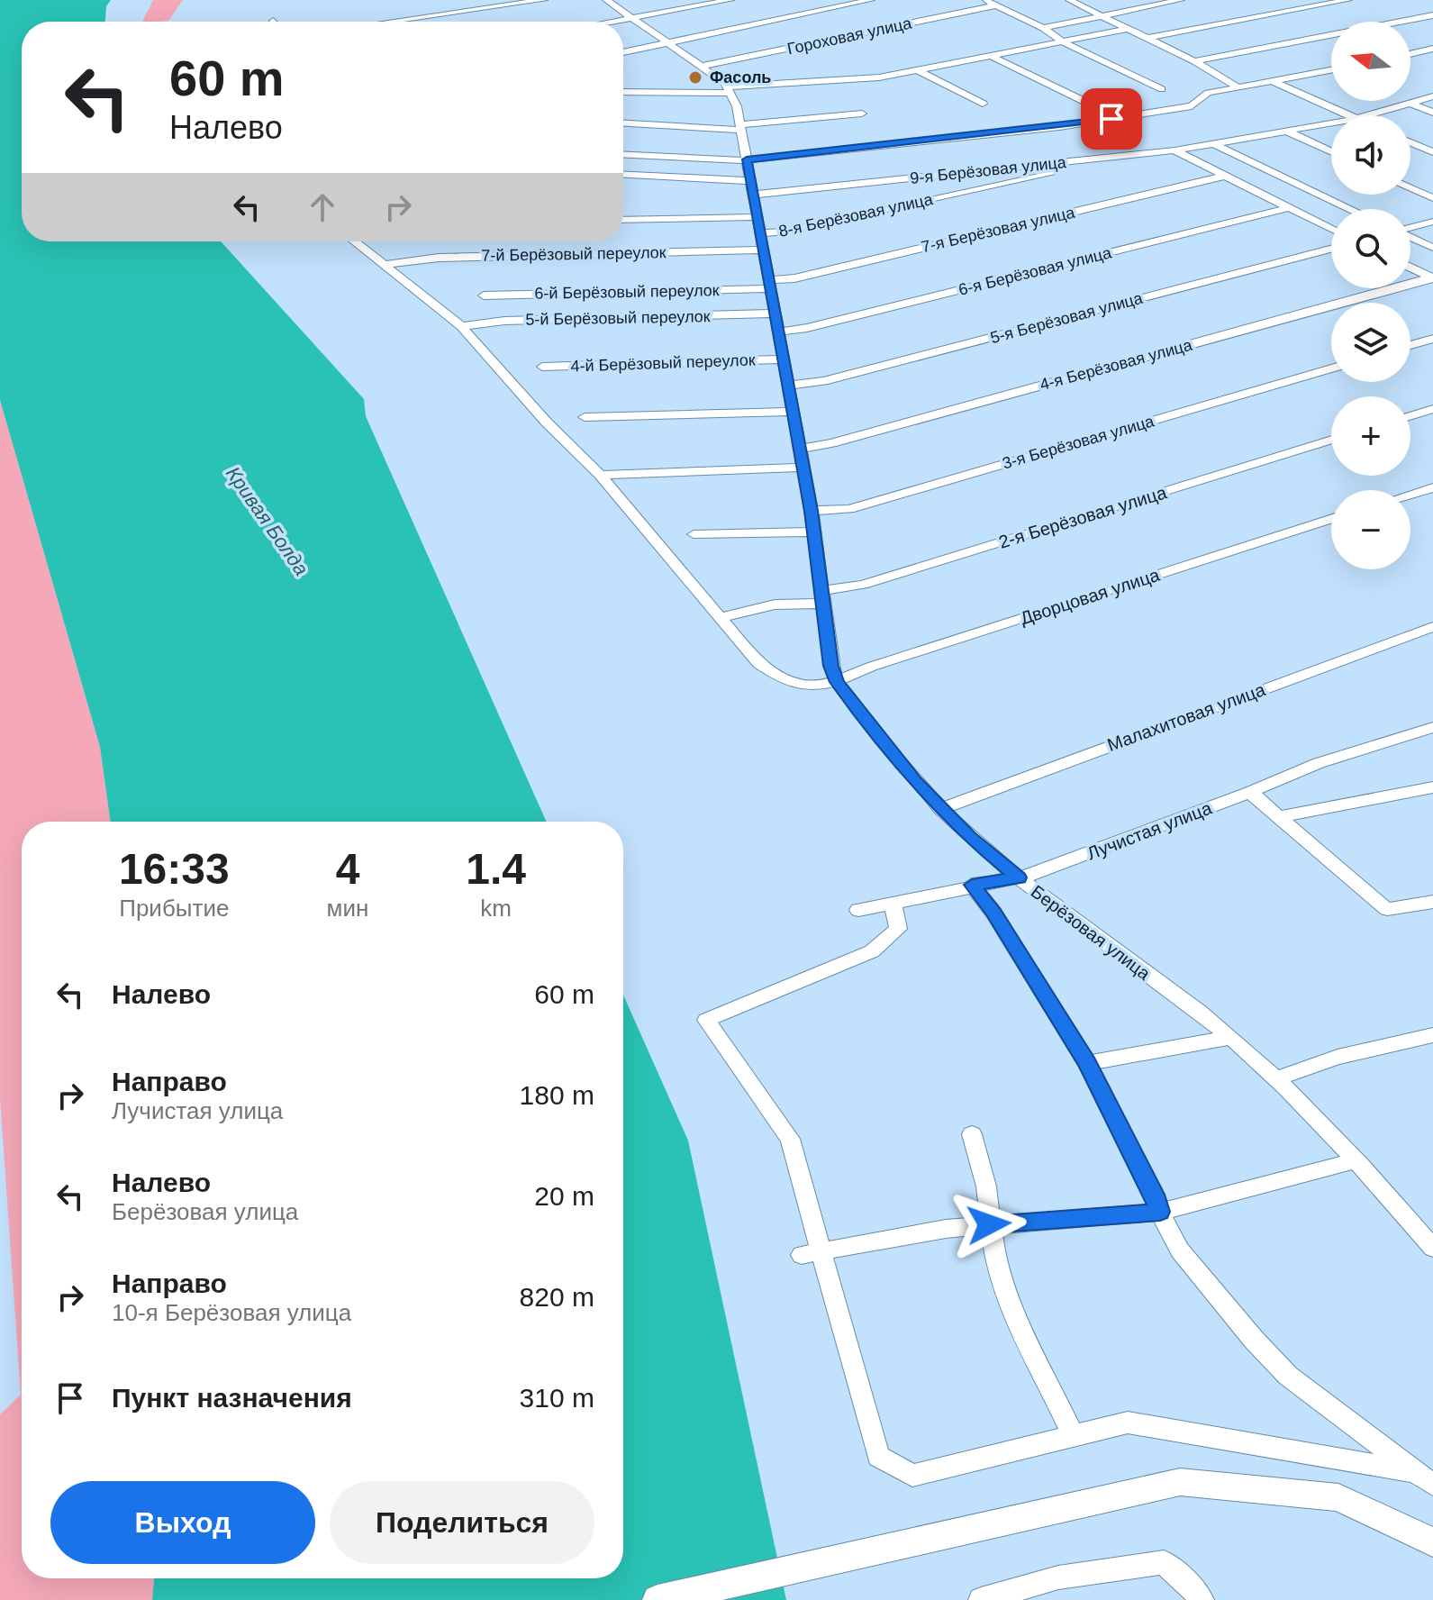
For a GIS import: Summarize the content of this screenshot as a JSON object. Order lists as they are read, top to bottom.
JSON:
{
  "streets": {
    "street": [
      "Гороховая улица",
      "9-я Берёзовая улица",
      "8-я Берёзовая улица",
      "7-я Берёзовая улица",
      "7-й Берёзовый переулок",
      "6-я Берёзовая улица",
      "6-й Берёзовый переулок",
      "5-й Берёзовый переулок",
      "5-я Берёзовая улица",
      "4-й Берёзовый переулок",
      "4-я Берёзовая улица",
      "3-я Берёзовая улица",
      "2-я Берёзовая улица",
      "Дворцовая улица",
      "Малахитовая улица",
      "Лучистая улица",
      "Берёзовая улица"
    ]
  },
  "crossings": [
    ["9-я Берёзовая улица", "Берёзовая улица"],
    ["8-я Берёзовая улица", "Берёзовая улица"],
    ["7-я Берёзовая улица", "6-й Берёзовый переулок"],
    ["7-я Берёзовая улица", "Берёзовая улица"],
    ["7-й Берёзовый переулок", "Берёзовая улица"],
    ["6-я Берёзовая улица", "Берёзовая улица"],
    ["6-й Берёзовый переулок", "Берёзовая улица"],
    ["5-й Берёзовый переулок", "Берёзовая улица"],
    ["5-я Берёзовая улица", "Берёзовая улица"],
    ["4-й Берёзовый переулок", "Берёзовая улица"],
    ["4-я Берёзовая улица", "Берёзовая улица"],
    ["3-я Берёзовая улица", "Берёзовая улица"],
    ["2-я Берёзовая улица", "Берёзовая улица"],
    ["Дворцовая улица", "Берёзовая улица"],
    ["Малахитовая улица", "Берёзовая улица"],
    ["Лучистая улица", "Берёзовая улица"]
  ],
  "water": ["Кривая Болда"],
  "places": ["Фасоль"],
  "north": "left",
  "page": {
    "map_buttons": ["+", "−"],
    "turn": ["60 m", "Налево"],
    "eta": [
      "16:33",
      "Прибытие",
      "4",
      "мин",
      "1.4",
      "km"
    ],
    "list": [
      {
        "name": "Налево",
        "value": "60 m"
      },
      {
        "name": "Направо",
        "note": "Лучистая улица",
        "value": "180 m"
      },
      {
        "name": "Налево",
        "note": "Берёзовая улица",
        "value": "20 m"
      },
      {
        "name": "Направо",
        "note": "10-я Берёзовая улица",
        "value": "820 m"
      },
      {
        "name": "Пункт назначения",
        "value": "310 m"
      }
    ],
    "buttons": ["Выход", "Поделиться"]
  }
}
